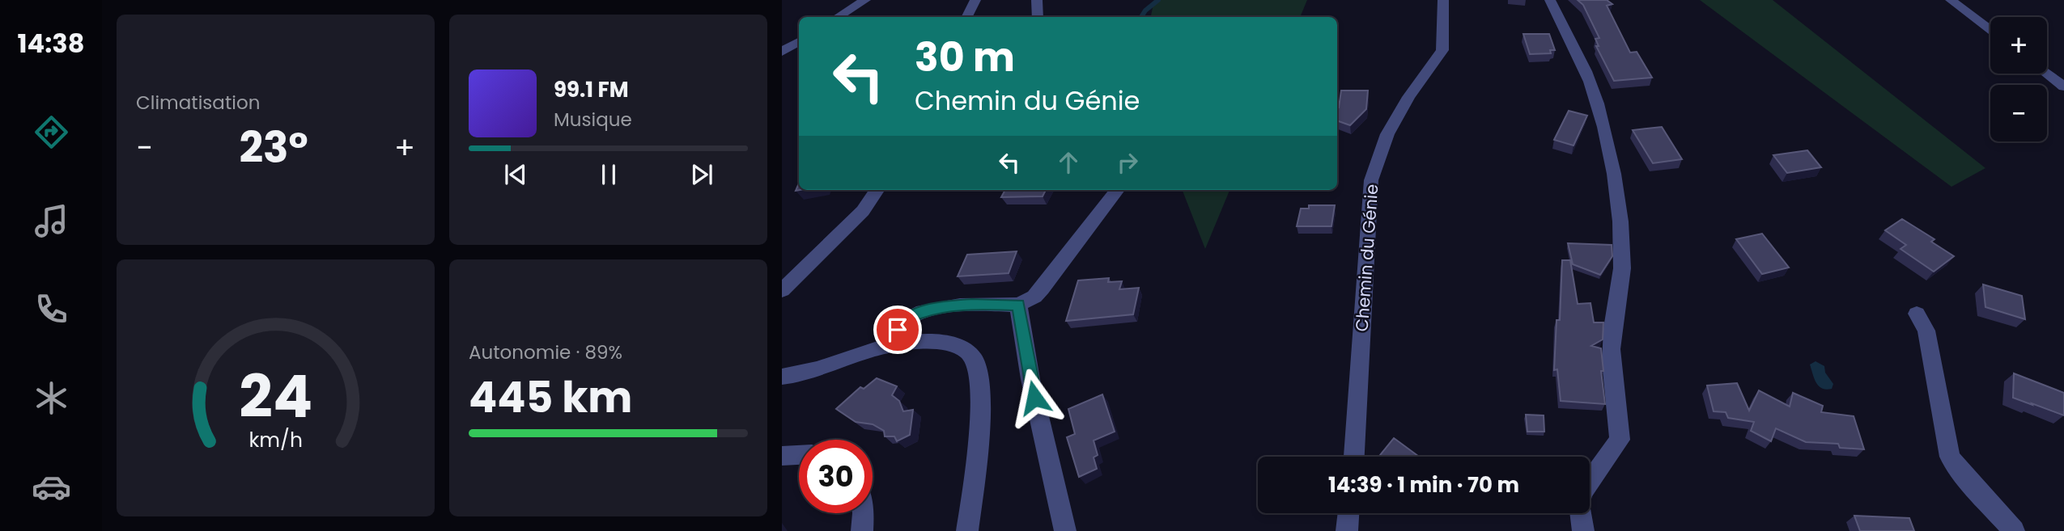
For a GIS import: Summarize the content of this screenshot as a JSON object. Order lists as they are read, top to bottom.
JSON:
{
  "streets": {
    "street": ["Chemin du Génie"]
  },
  "page": {
    "tabs": "14:38",
    "tile": [
      "Climatisation",
      ["Autonomie · 89%", "445 km"]
    ],
    "map_buttons": ["+", "−"],
    "turn": ["30 m", "Chemin du Génie"],
    "song": ["99.1 FM", "Musique"],
    "heat": ["−", "23°", "+"],
    "limit": "30",
    "trip": "14:39 · 1 min · 70 m",
    "gauge": ["24", "km/h"]
  }
}
